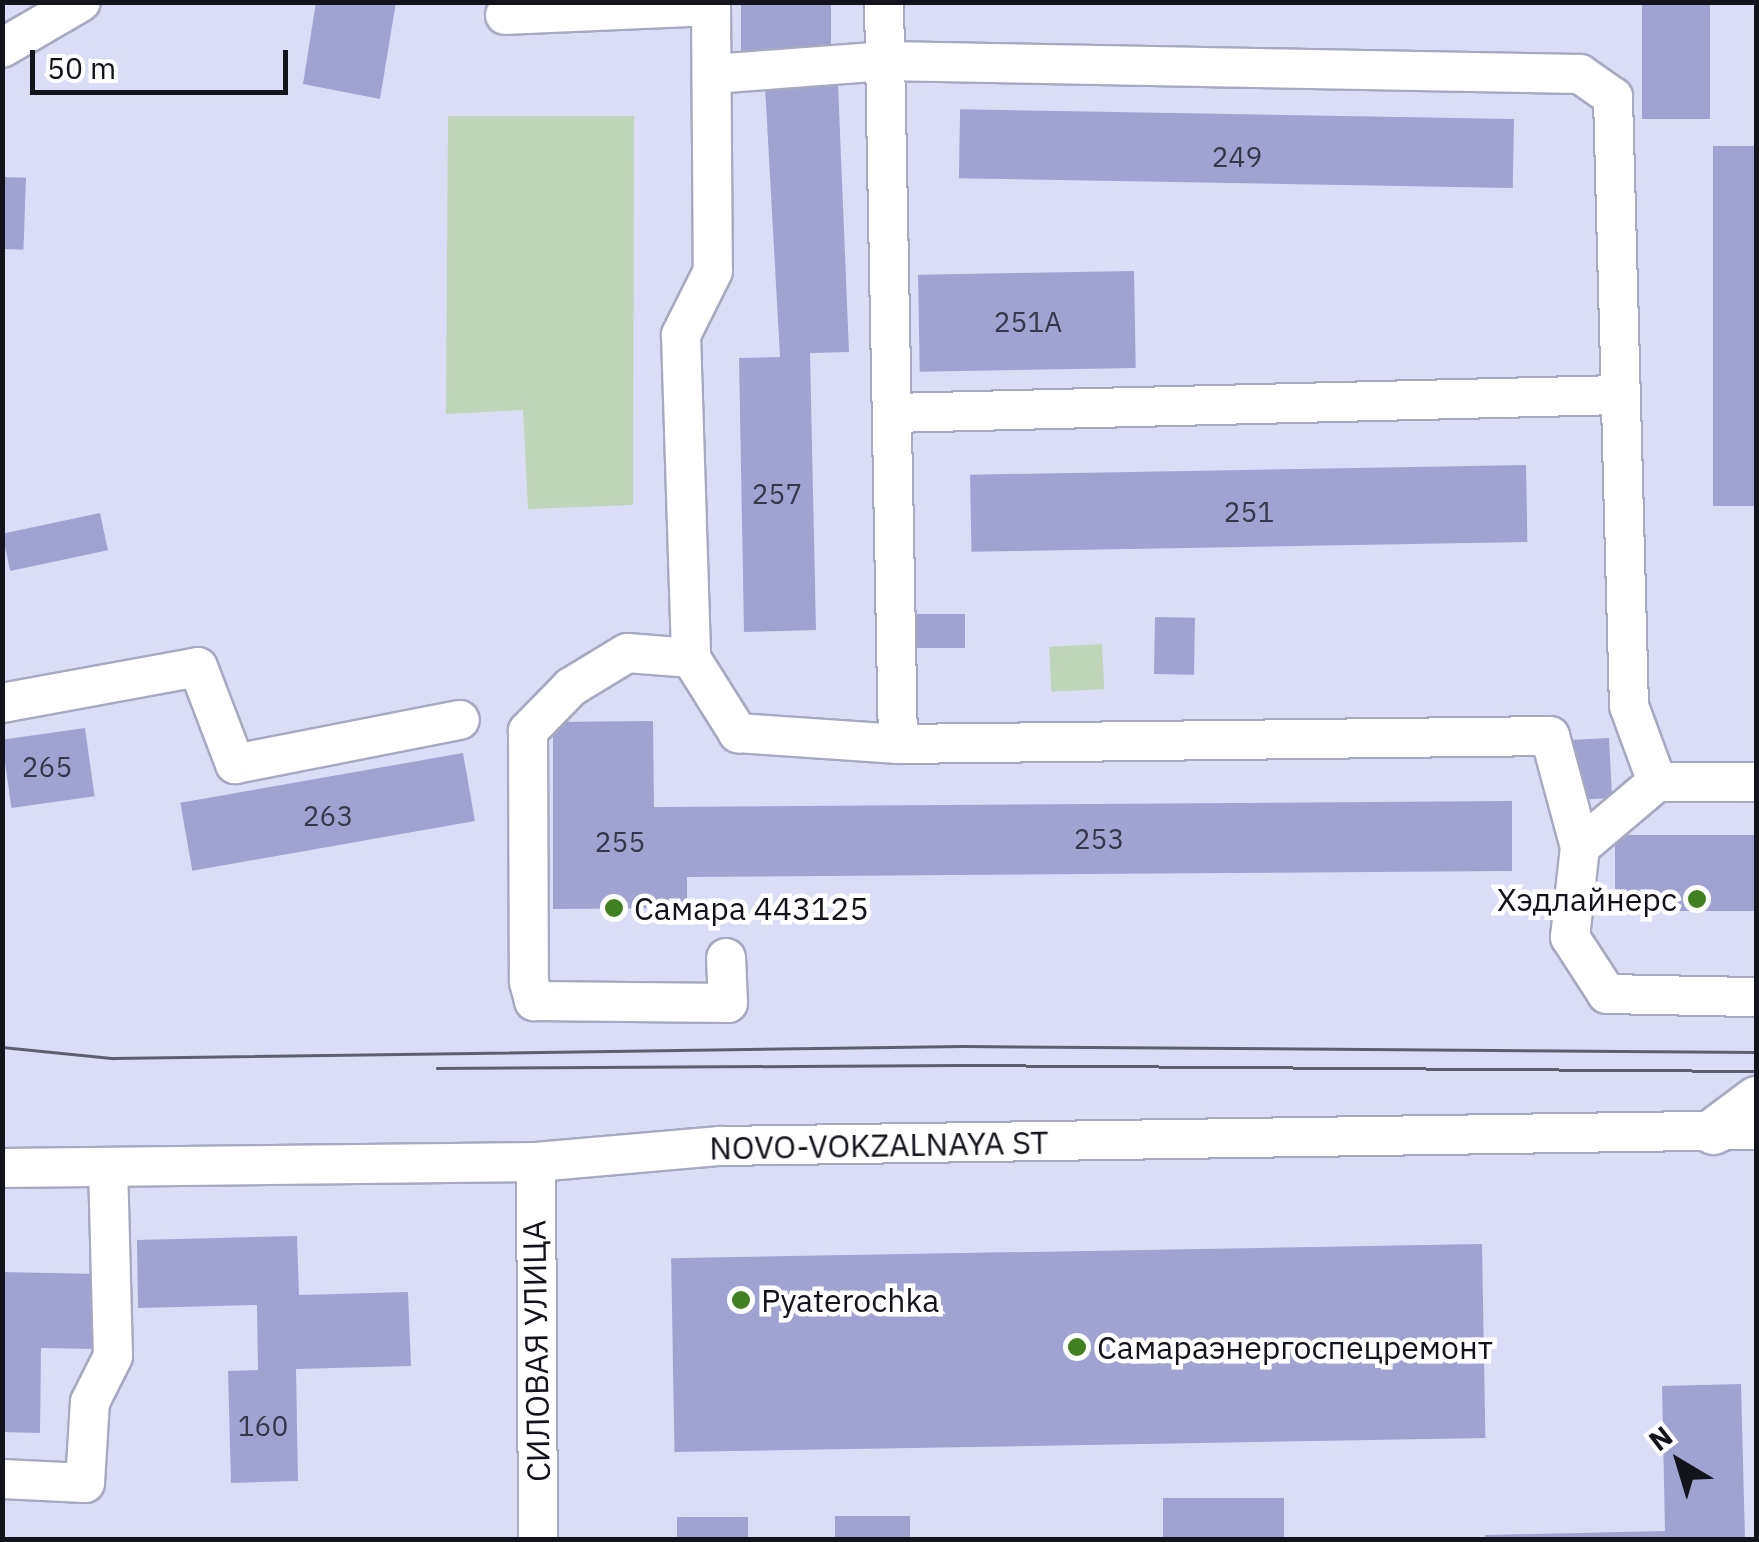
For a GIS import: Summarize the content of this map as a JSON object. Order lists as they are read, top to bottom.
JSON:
{
  "streets": {
    "street": ["NOVO-VOKZALNAYA ST", "СИЛОВАЯ УЛИЦА"]
  },
  "crossings": [
    ["NOVO-VOKZALNAYA ST", "СИЛОВАЯ УЛИЦА"]
  ],
  "places": [
    "Хэдлайнерс",
    "Самара 443125",
    "Pyaterochka",
    "Самараэнергоспецремонт"
  ],
  "house_numbers": [
    "249",
    "251А",
    "257",
    "251",
    "265",
    "263",
    "253",
    "255",
    "160"
  ],
  "scale_bar": "50 m",
  "north": "top left"
}
